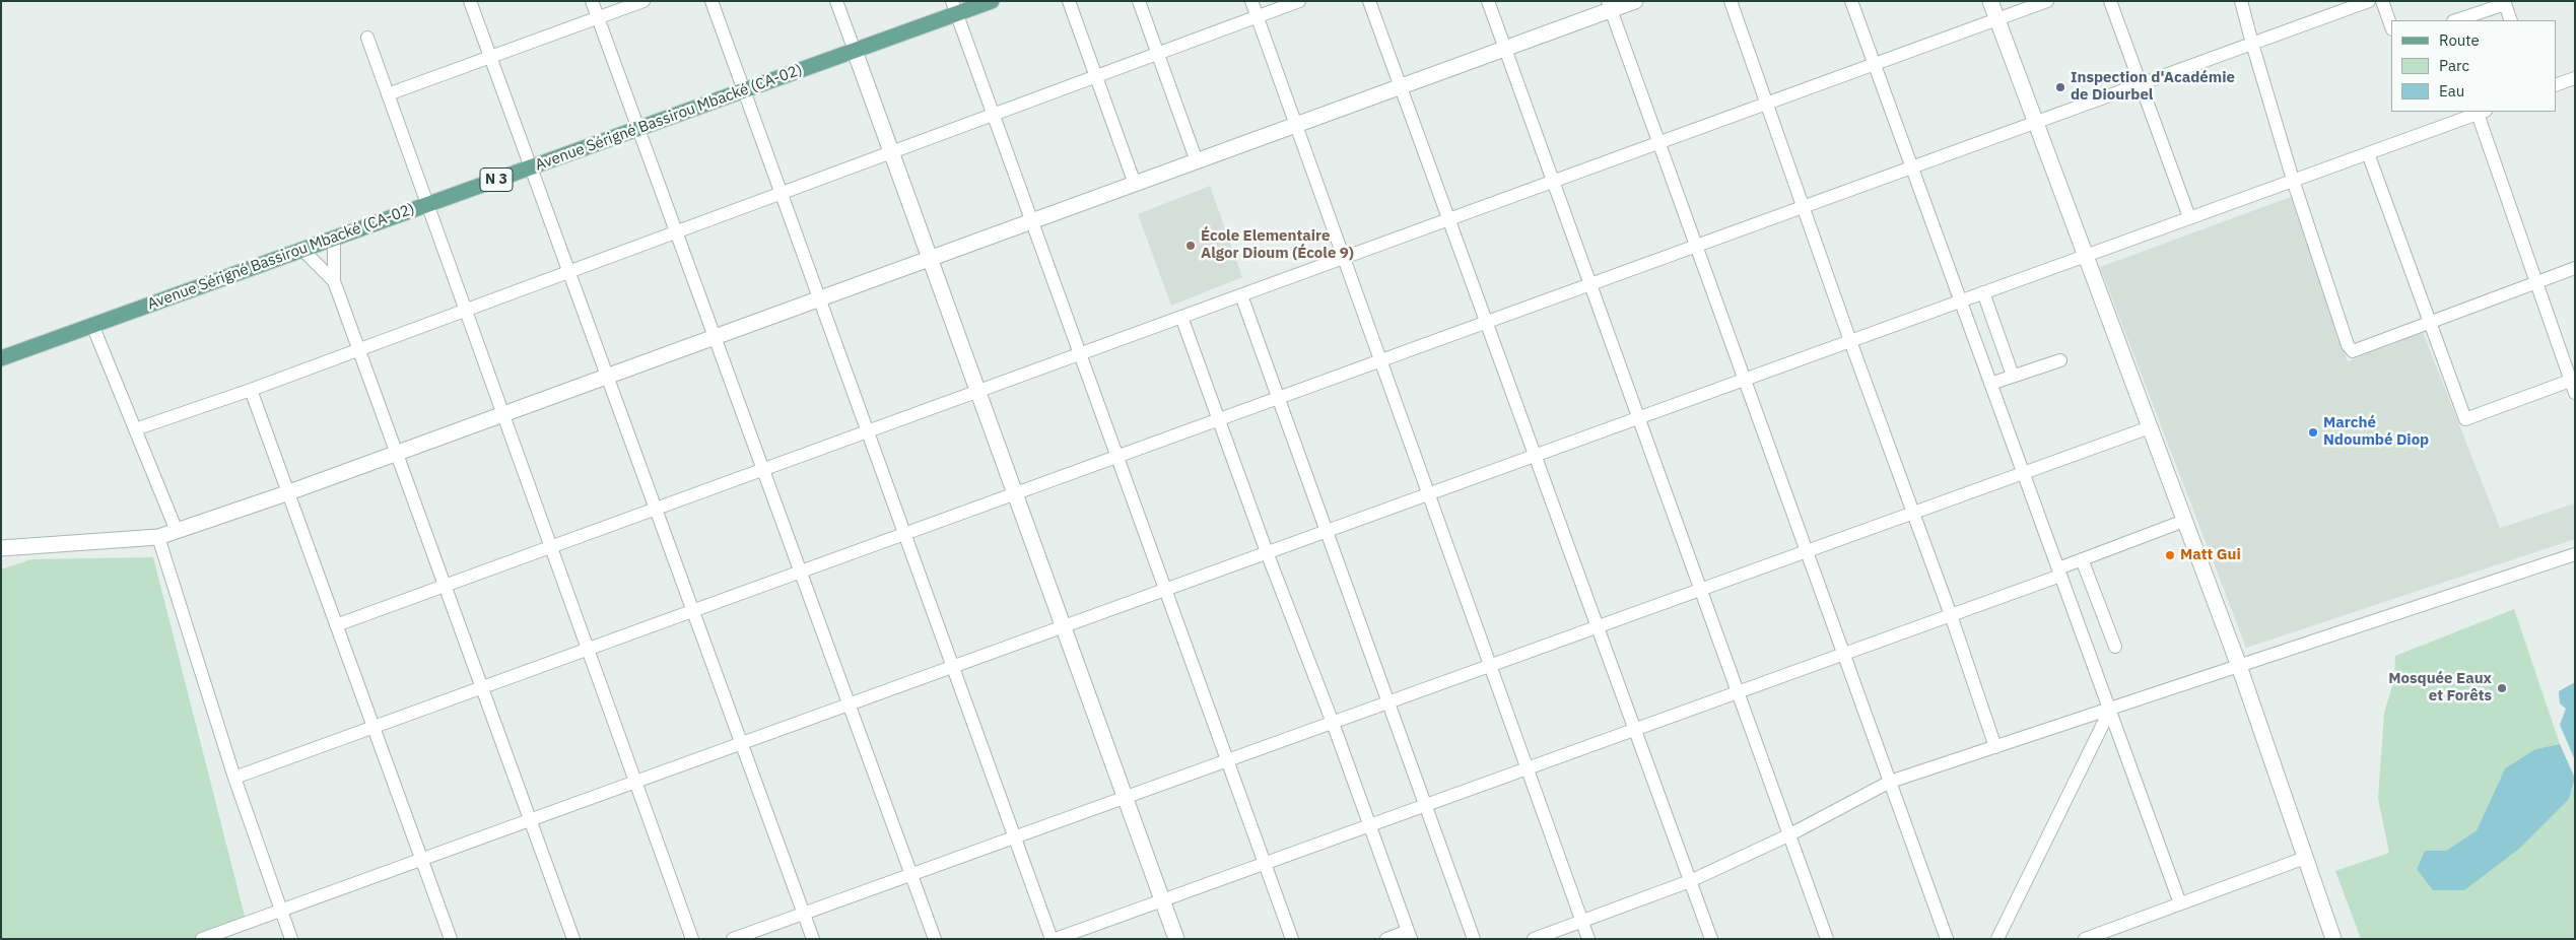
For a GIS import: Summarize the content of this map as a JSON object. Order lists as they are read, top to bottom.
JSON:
{
  "streets": {
    "main road": ["Avenue Sérigné Bassirou Mbacké (CA-02)", "N 3"]
  },
  "places": [
    "Inspection d'Académie de Diourbel",
    "École Elementaire Algor Dioum (École 9)",
    "Marché Ndoumbé Diop",
    "Matt Gui",
    "Mosquée Eaux et Forêts"
  ],
  "legend": ["Route", "Parc", "Eau"]
}
